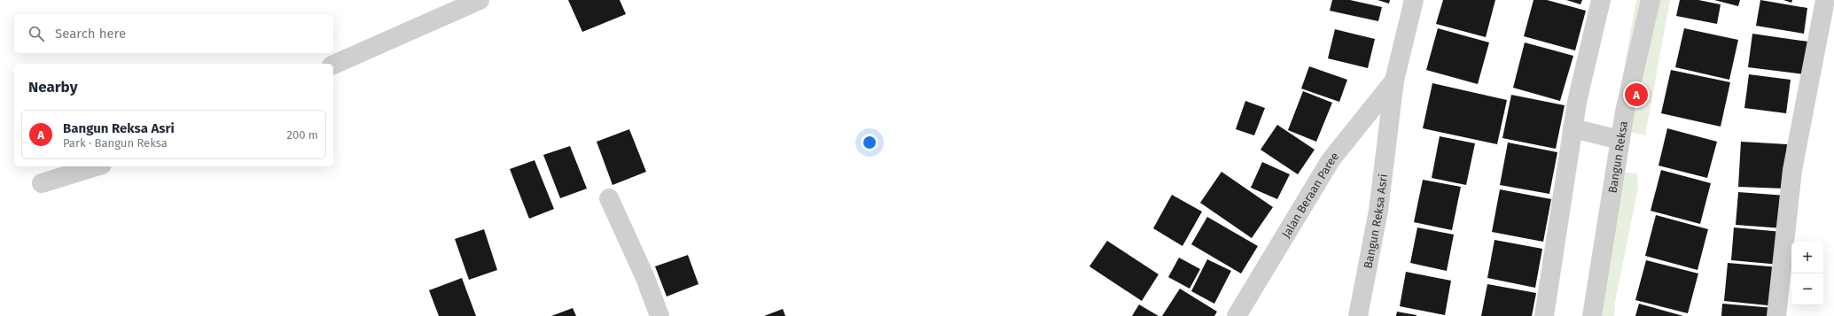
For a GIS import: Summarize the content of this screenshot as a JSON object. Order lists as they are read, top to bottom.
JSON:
{
  "streets": {
    "street": ["Bangun Reksa", "Jalan Beraan Paree", "Bangun Reksa Asri"]
  },
  "crossings": [
    ["Jalan Beraan Paree", "Bangun Reksa Asri"]
  ],
  "page": {
    "search": "Search here",
    "heading": "Nearby",
    "pins": "A",
    "list": [
      {
        "mark": "A",
        "name": "Bangun Reksa Asri",
        "note": "Park · Bangun Reksa",
        "value": "200 m"
      }
    ],
    "map_buttons": ["+", "−"]
  }
}
